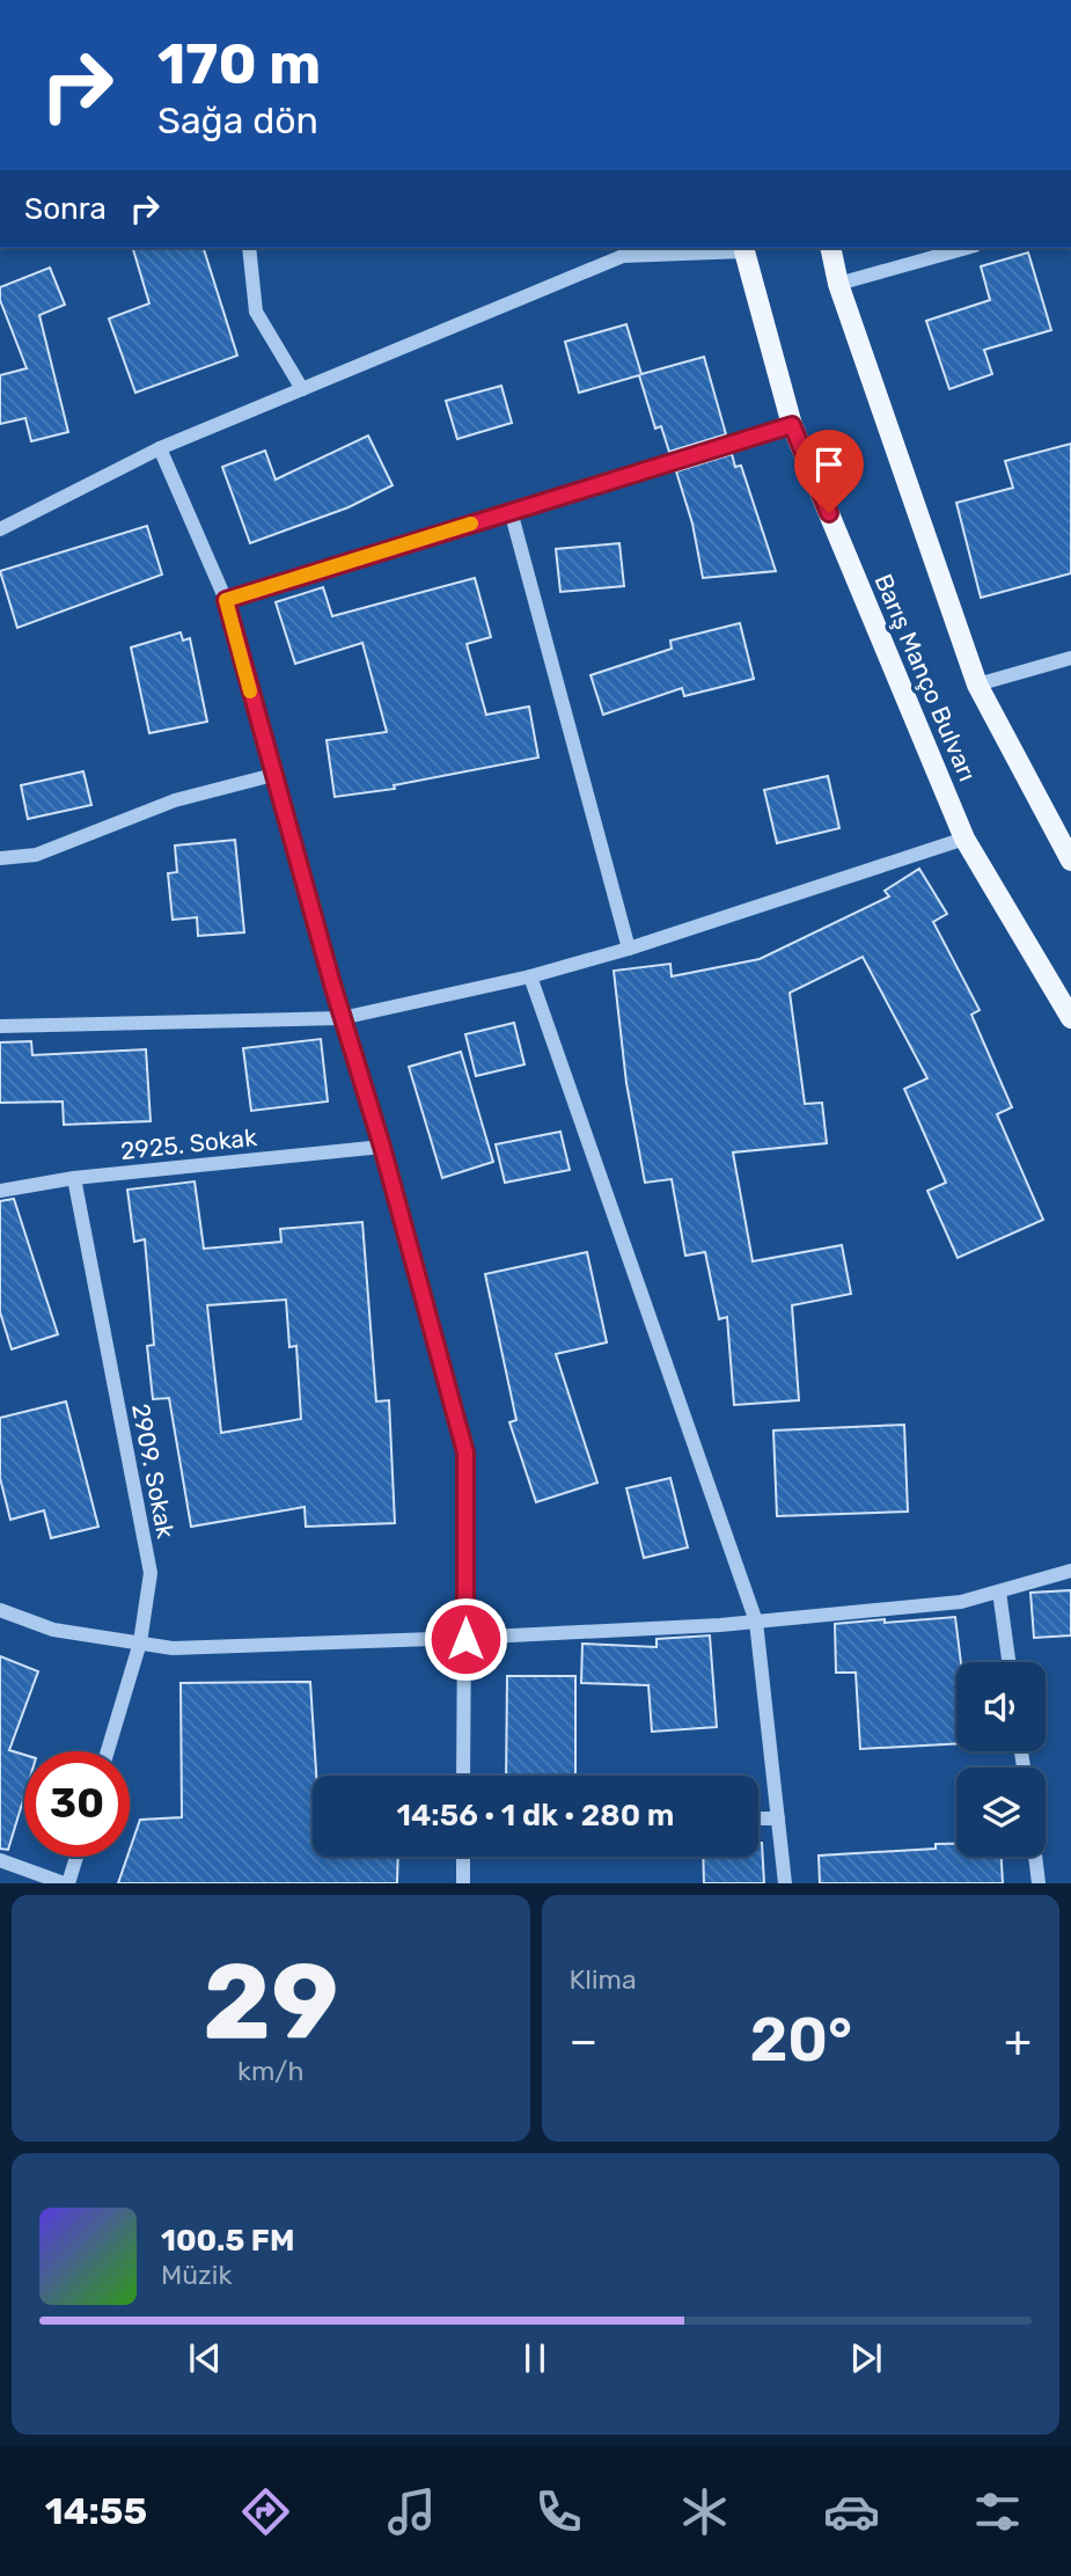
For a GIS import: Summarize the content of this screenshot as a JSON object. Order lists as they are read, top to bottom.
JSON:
{
  "streets": {
    "main road": ["Barış Manço Bulvarı"],
    "street": ["2925. Sokak", "2909. Sokak"]
  },
  "crossings": [
    ["2925. Sokak", "2909. Sokak"]
  ],
  "page": {
    "turn": ["170 m", "Sağa dön"],
    "then": "Sonra",
    "limit": "30",
    "trip": "14:56 · 1 dk · 280 m",
    "tile": [
      ["29", "km/h"],
      "Klima"
    ],
    "heat": ["−", "20°", "+"],
    "song": ["100.5 FM", "Müzik"],
    "tabs": "14:55"
  }
}
